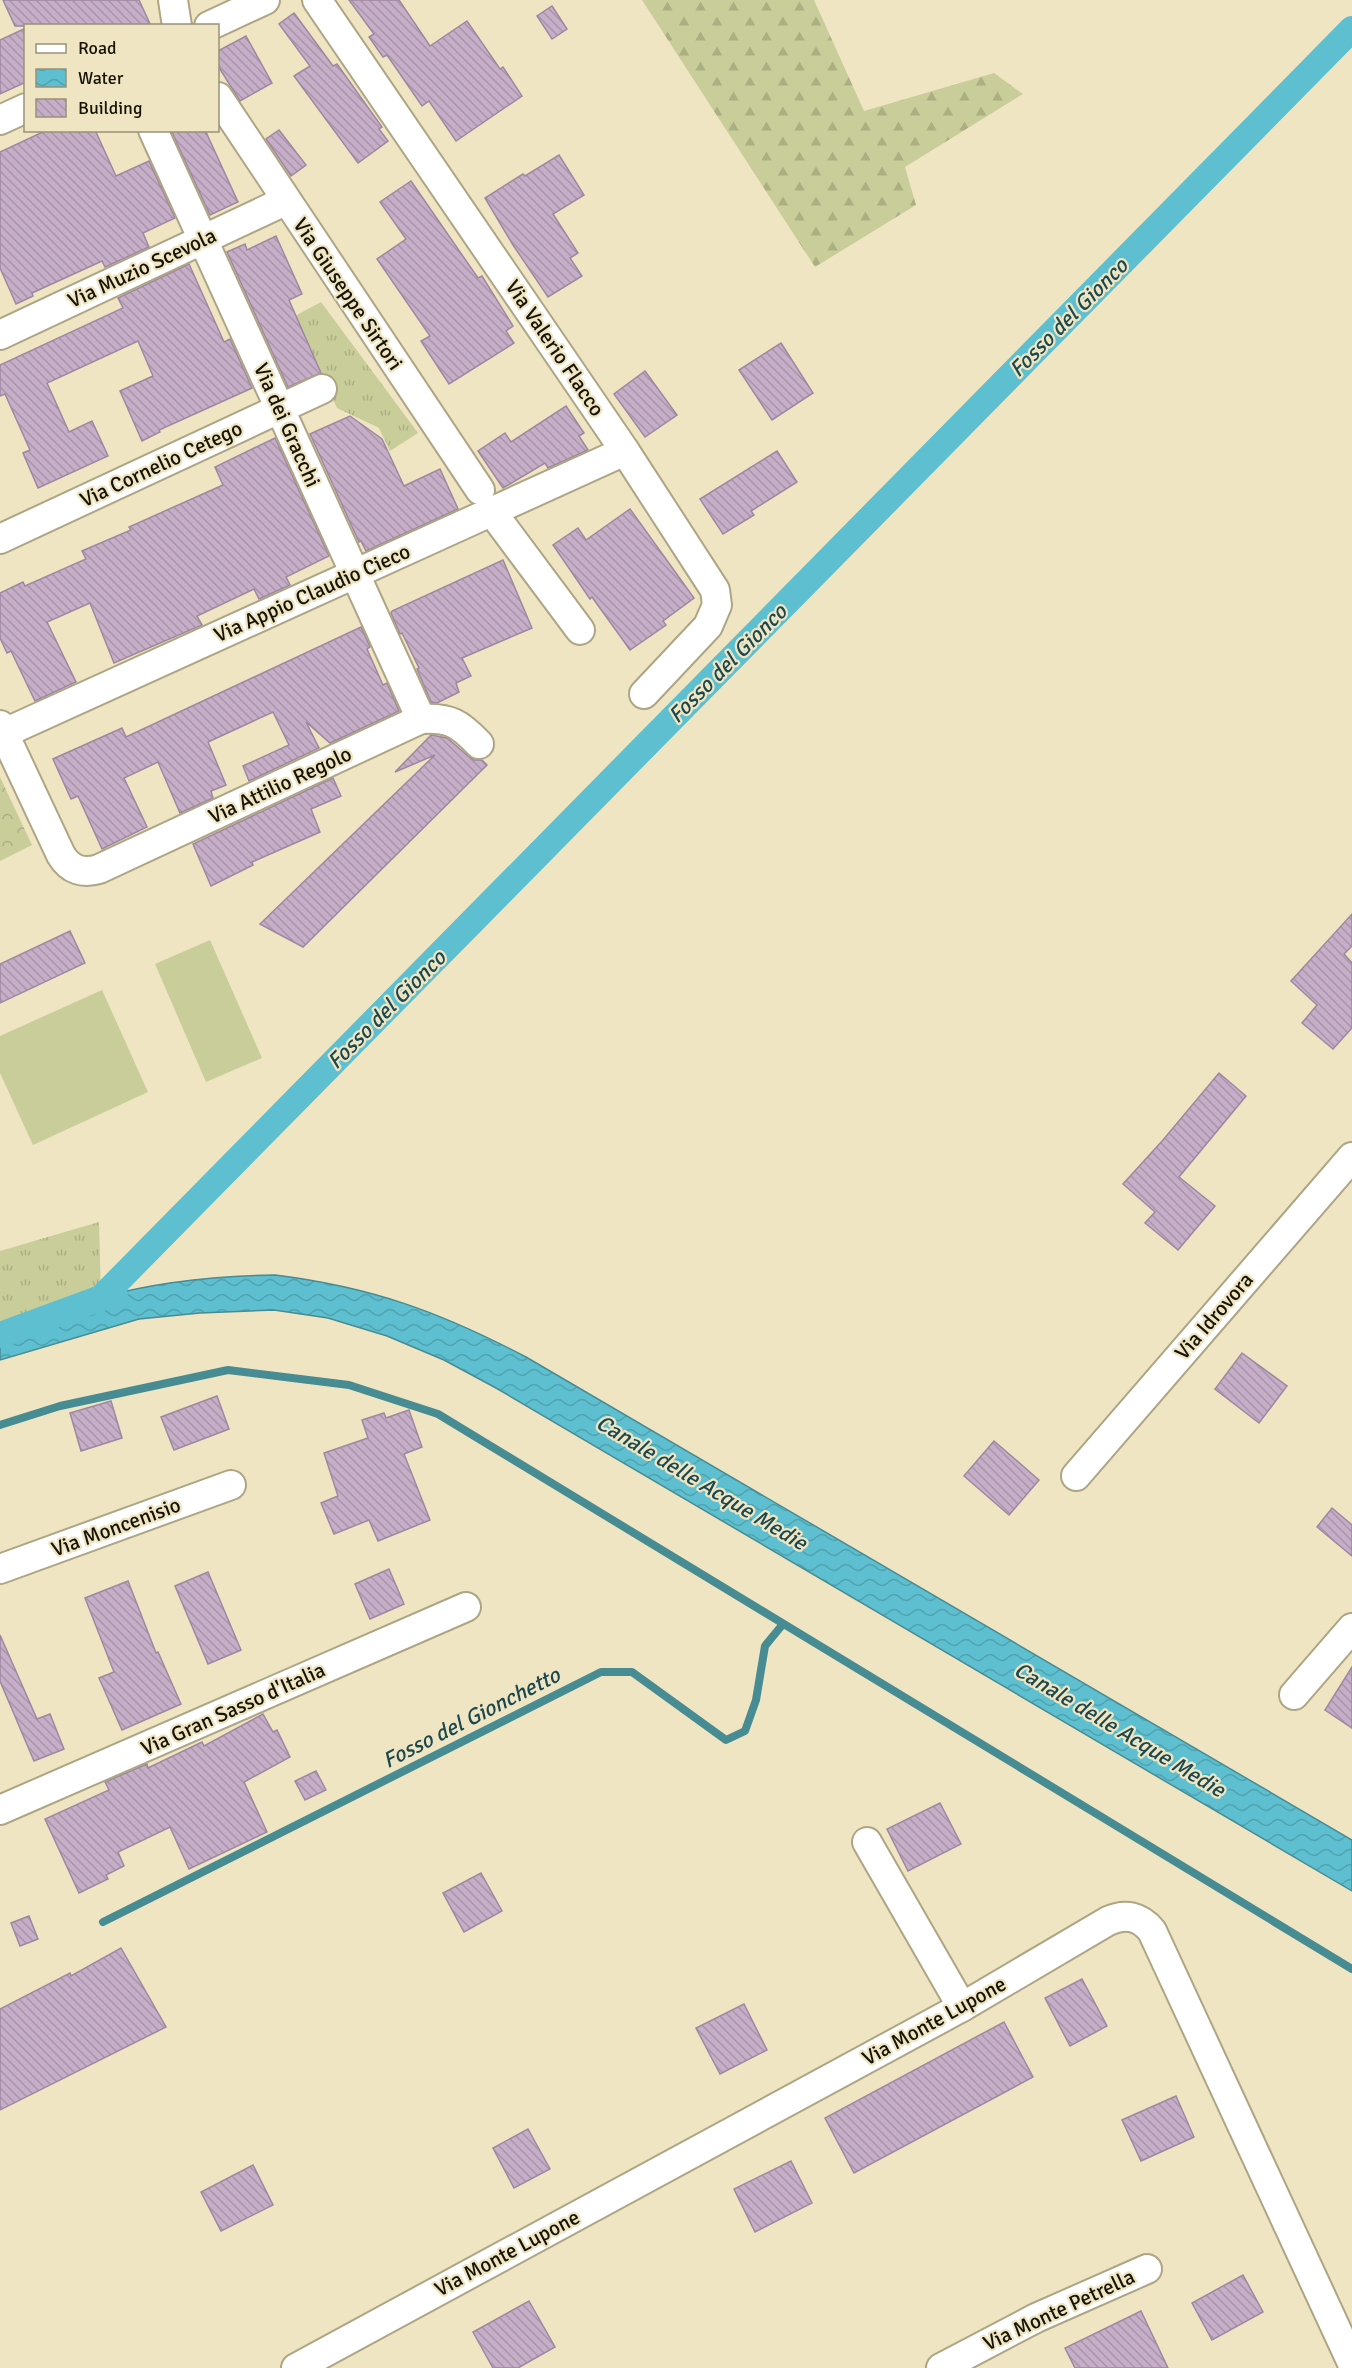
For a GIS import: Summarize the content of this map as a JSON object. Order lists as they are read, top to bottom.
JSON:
{
  "streets": {
    "street": [
      "Via Muzio Scevola",
      "Via Giuseppe Sirtori",
      "Via Valerio Flacco",
      "Via dei Gracchi",
      "Via Cornelio Cetego",
      "Via Appio Claudio Cieco",
      "Via Attilio Regolo",
      "Via Idrovora",
      "Via Moncenisio",
      "Via Gran Sasso d'Italia",
      "Via Monte Lupone",
      "Via Monte Petrella"
    ]
  },
  "crossings": [
    ["Via Muzio Scevola", "Via Giuseppe Sirtori"],
    ["Via Muzio Scevola", "Via dei Gracchi"],
    ["Via Giuseppe Sirtori", "Via Appio Claudio Cieco"],
    ["Via Valerio Flacco", "Via Appio Claudio Cieco"],
    ["Via dei Gracchi", "Via Cornelio Cetego"],
    ["Via dei Gracchi", "Via Appio Claudio Cieco"],
    ["Via dei Gracchi", "Via Attilio Regolo"],
    ["Via Appio Claudio Cieco", "Via Attilio Regolo"]
  ],
  "water": ["Fosso del Gionco", "Canale delle Acque Medie", "Fosso del Gionchetto"],
  "legend": ["Road", "Water", "Building"]
}
